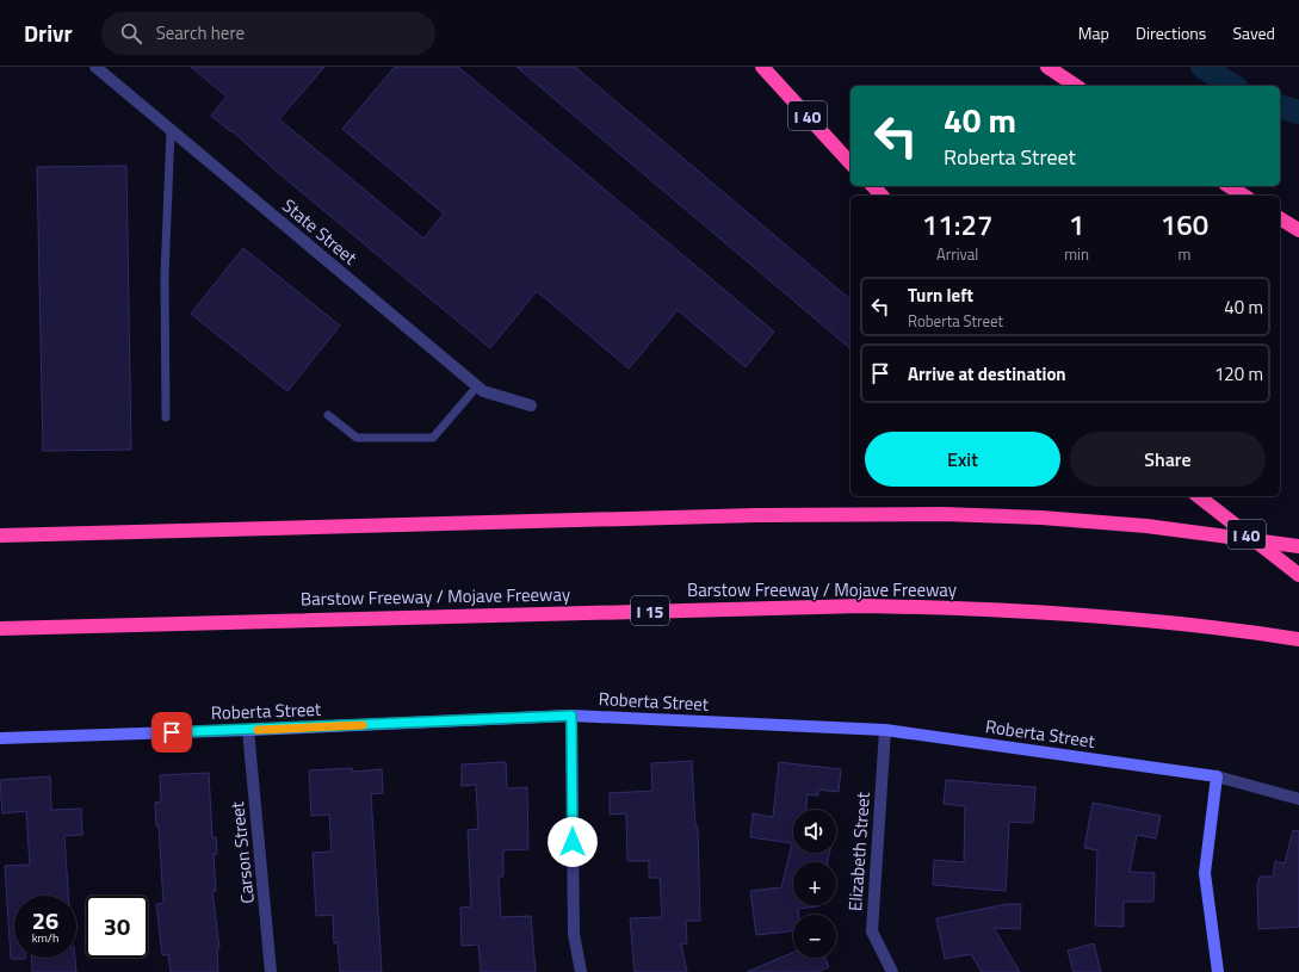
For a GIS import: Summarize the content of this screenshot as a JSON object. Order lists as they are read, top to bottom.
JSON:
{
  "streets": {
    "highway": ["I 40", "Barstow Freeway / Mojave Freeway", "I 15"],
    "street": [
      "State Street",
      "Roberta Street",
      "Elizabeth Street",
      "Carson Street"
    ]
  },
  "crossings": [
    ["Roberta Street", "Elizabeth Street"],
    ["Roberta Street", "Carson Street"]
  ],
  "page": {
    "header": "Drivr",
    "search": "Search here",
    "nav": ["Map", "Directions", "Saved"],
    "turn": ["40 m", "Roberta Street"],
    "eta": [
      "11:27",
      "Arrival",
      "1",
      "min",
      "160",
      "m"
    ],
    "list": [
      {
        "name": "Turn left",
        "note": "Roberta Street",
        "value": "40 m"
      },
      {
        "name": "Arrive at destination",
        "value": "120 m"
      }
    ],
    "buttons": ["Exit", "Share"],
    "map_buttons": ["+", "−"],
    "speed": "26 km/h",
    "limit": "30"
  }
}
